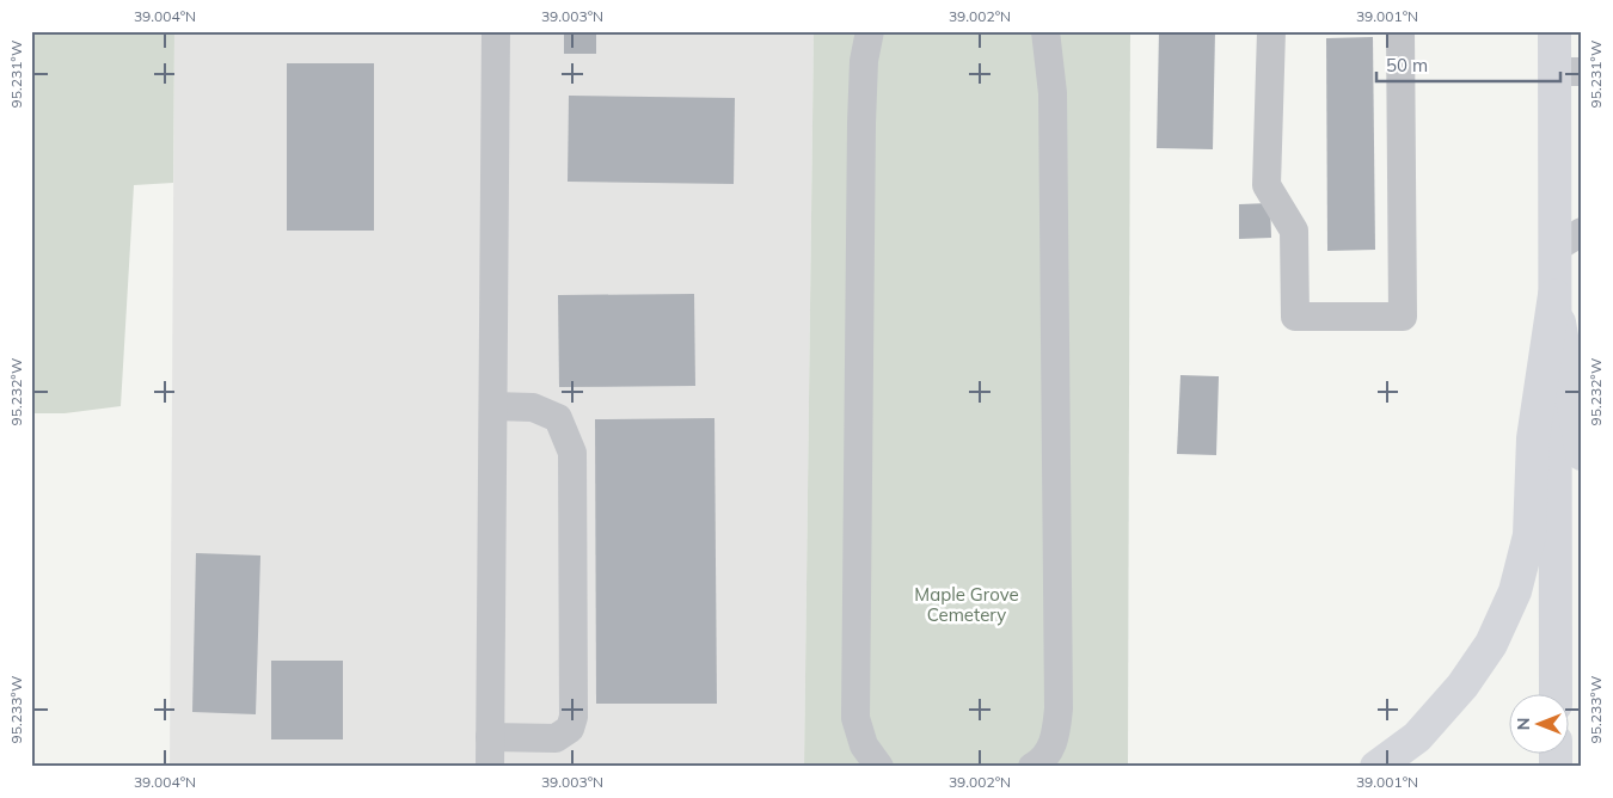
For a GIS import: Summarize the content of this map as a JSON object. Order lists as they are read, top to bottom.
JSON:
{
  "parks": ["Maple Grove Cemetery"],
  "scale_bar": "50 m",
  "north": "left",
  "coordinates": [
    "39.004°N",
    "39.003°N",
    "39.002°N",
    "39.001°N",
    "95.231°W",
    "95.232°W",
    "95.233°W"
  ]
}
